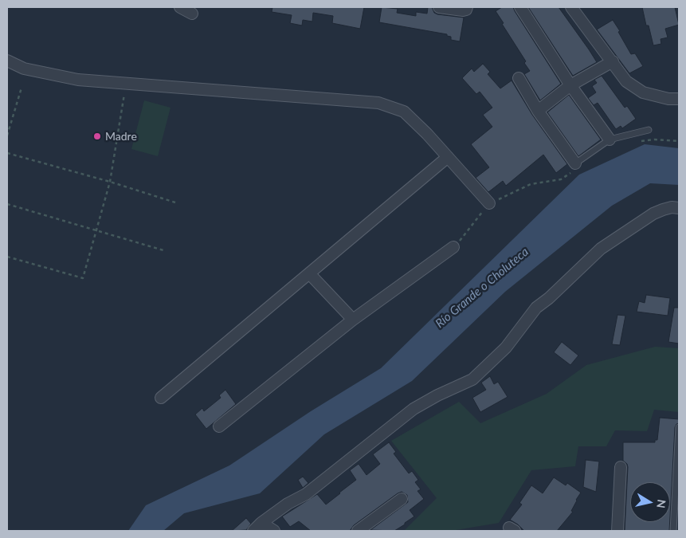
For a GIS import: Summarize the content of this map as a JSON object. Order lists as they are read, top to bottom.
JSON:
{
  "water": ["Río Grande o Choluteca"],
  "places": ["Madre"],
  "north": "right"
}
